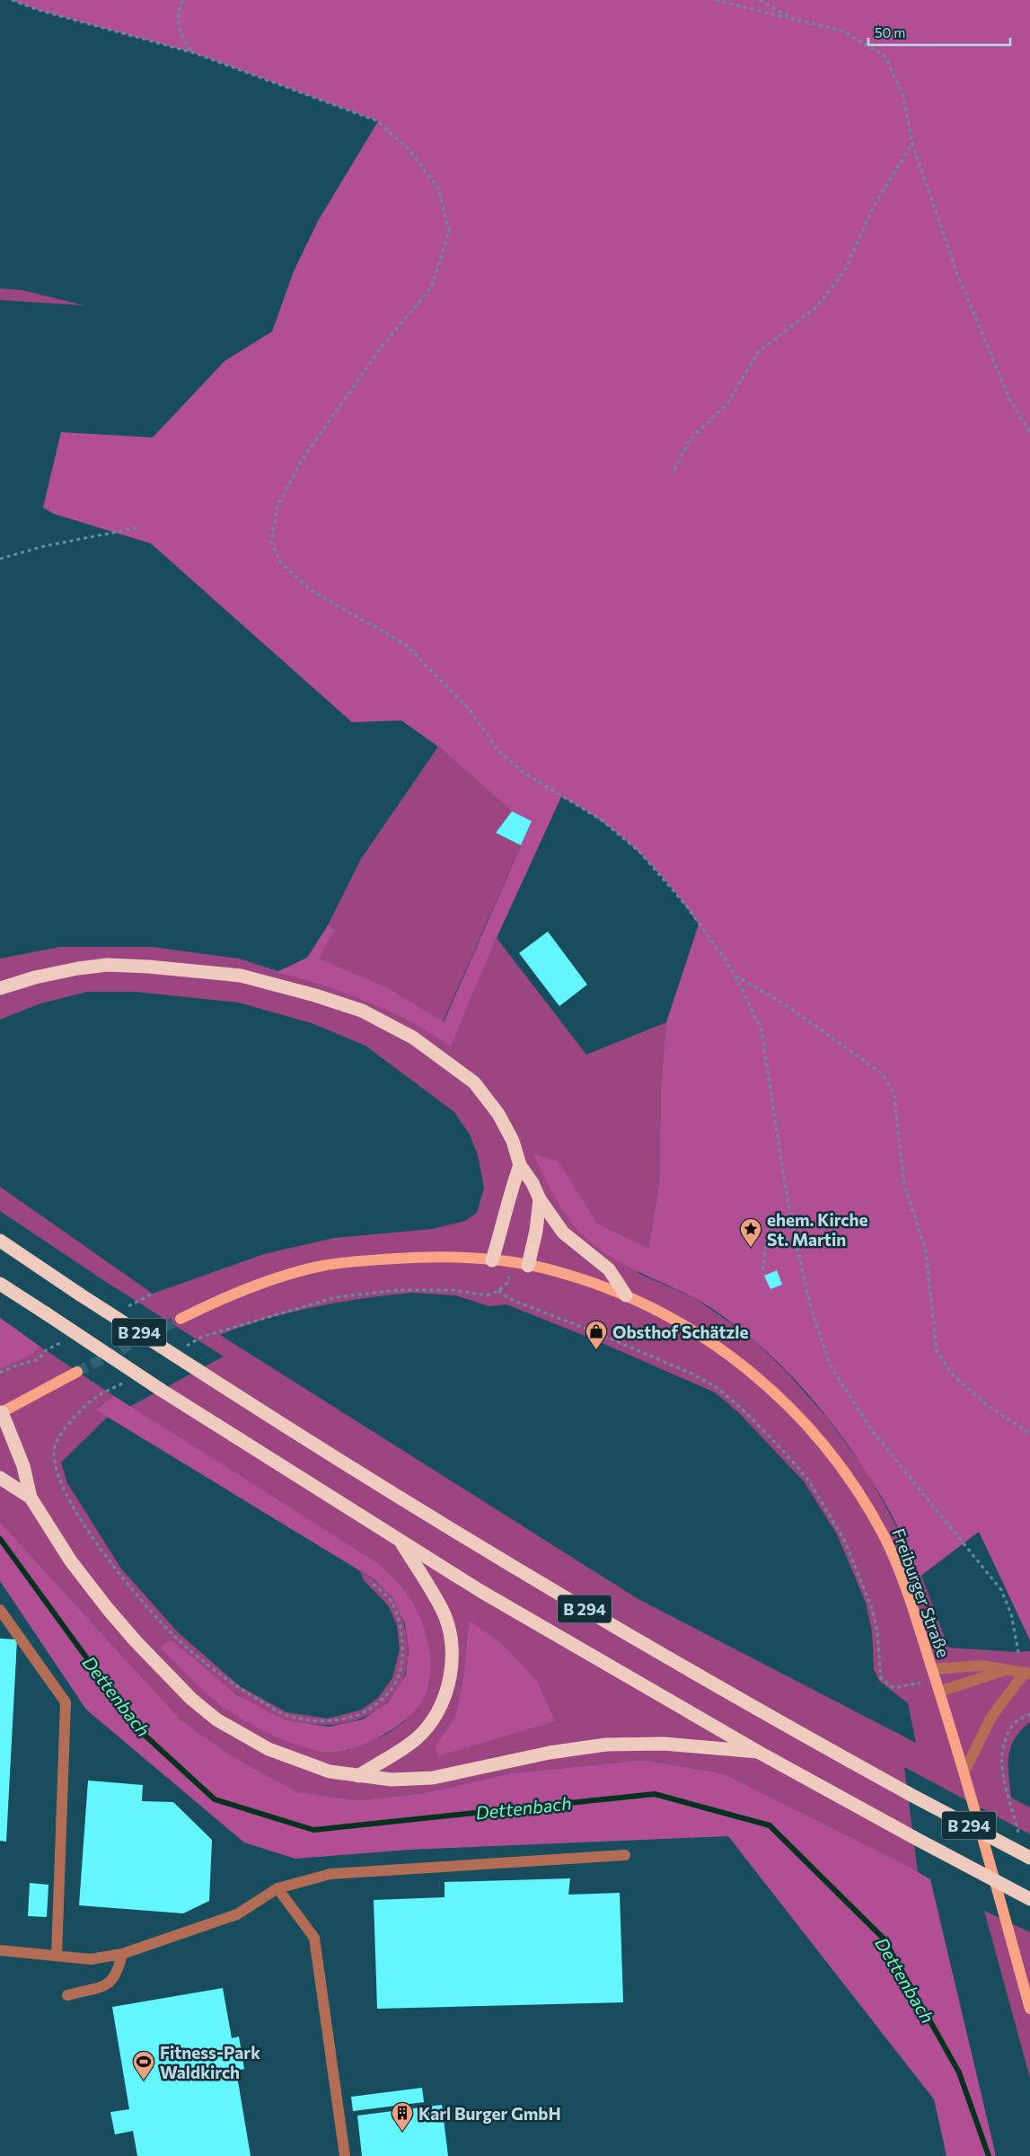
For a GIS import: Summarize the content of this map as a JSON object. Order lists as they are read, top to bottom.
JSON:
{
  "streets": {
    "highway": ["B 294"],
    "main road": ["Freiburger Straße"]
  },
  "water": ["Dettenbach"],
  "places": {
    "place": ["ehem. Kirche St. Martin"],
    "shop": ["Obsthof Schätzle"],
    "sports": ["Fitness-Park Waldkirch"],
    "building": ["Karl Burger GmbH"]
  },
  "scale_bar": "50 m"
}
